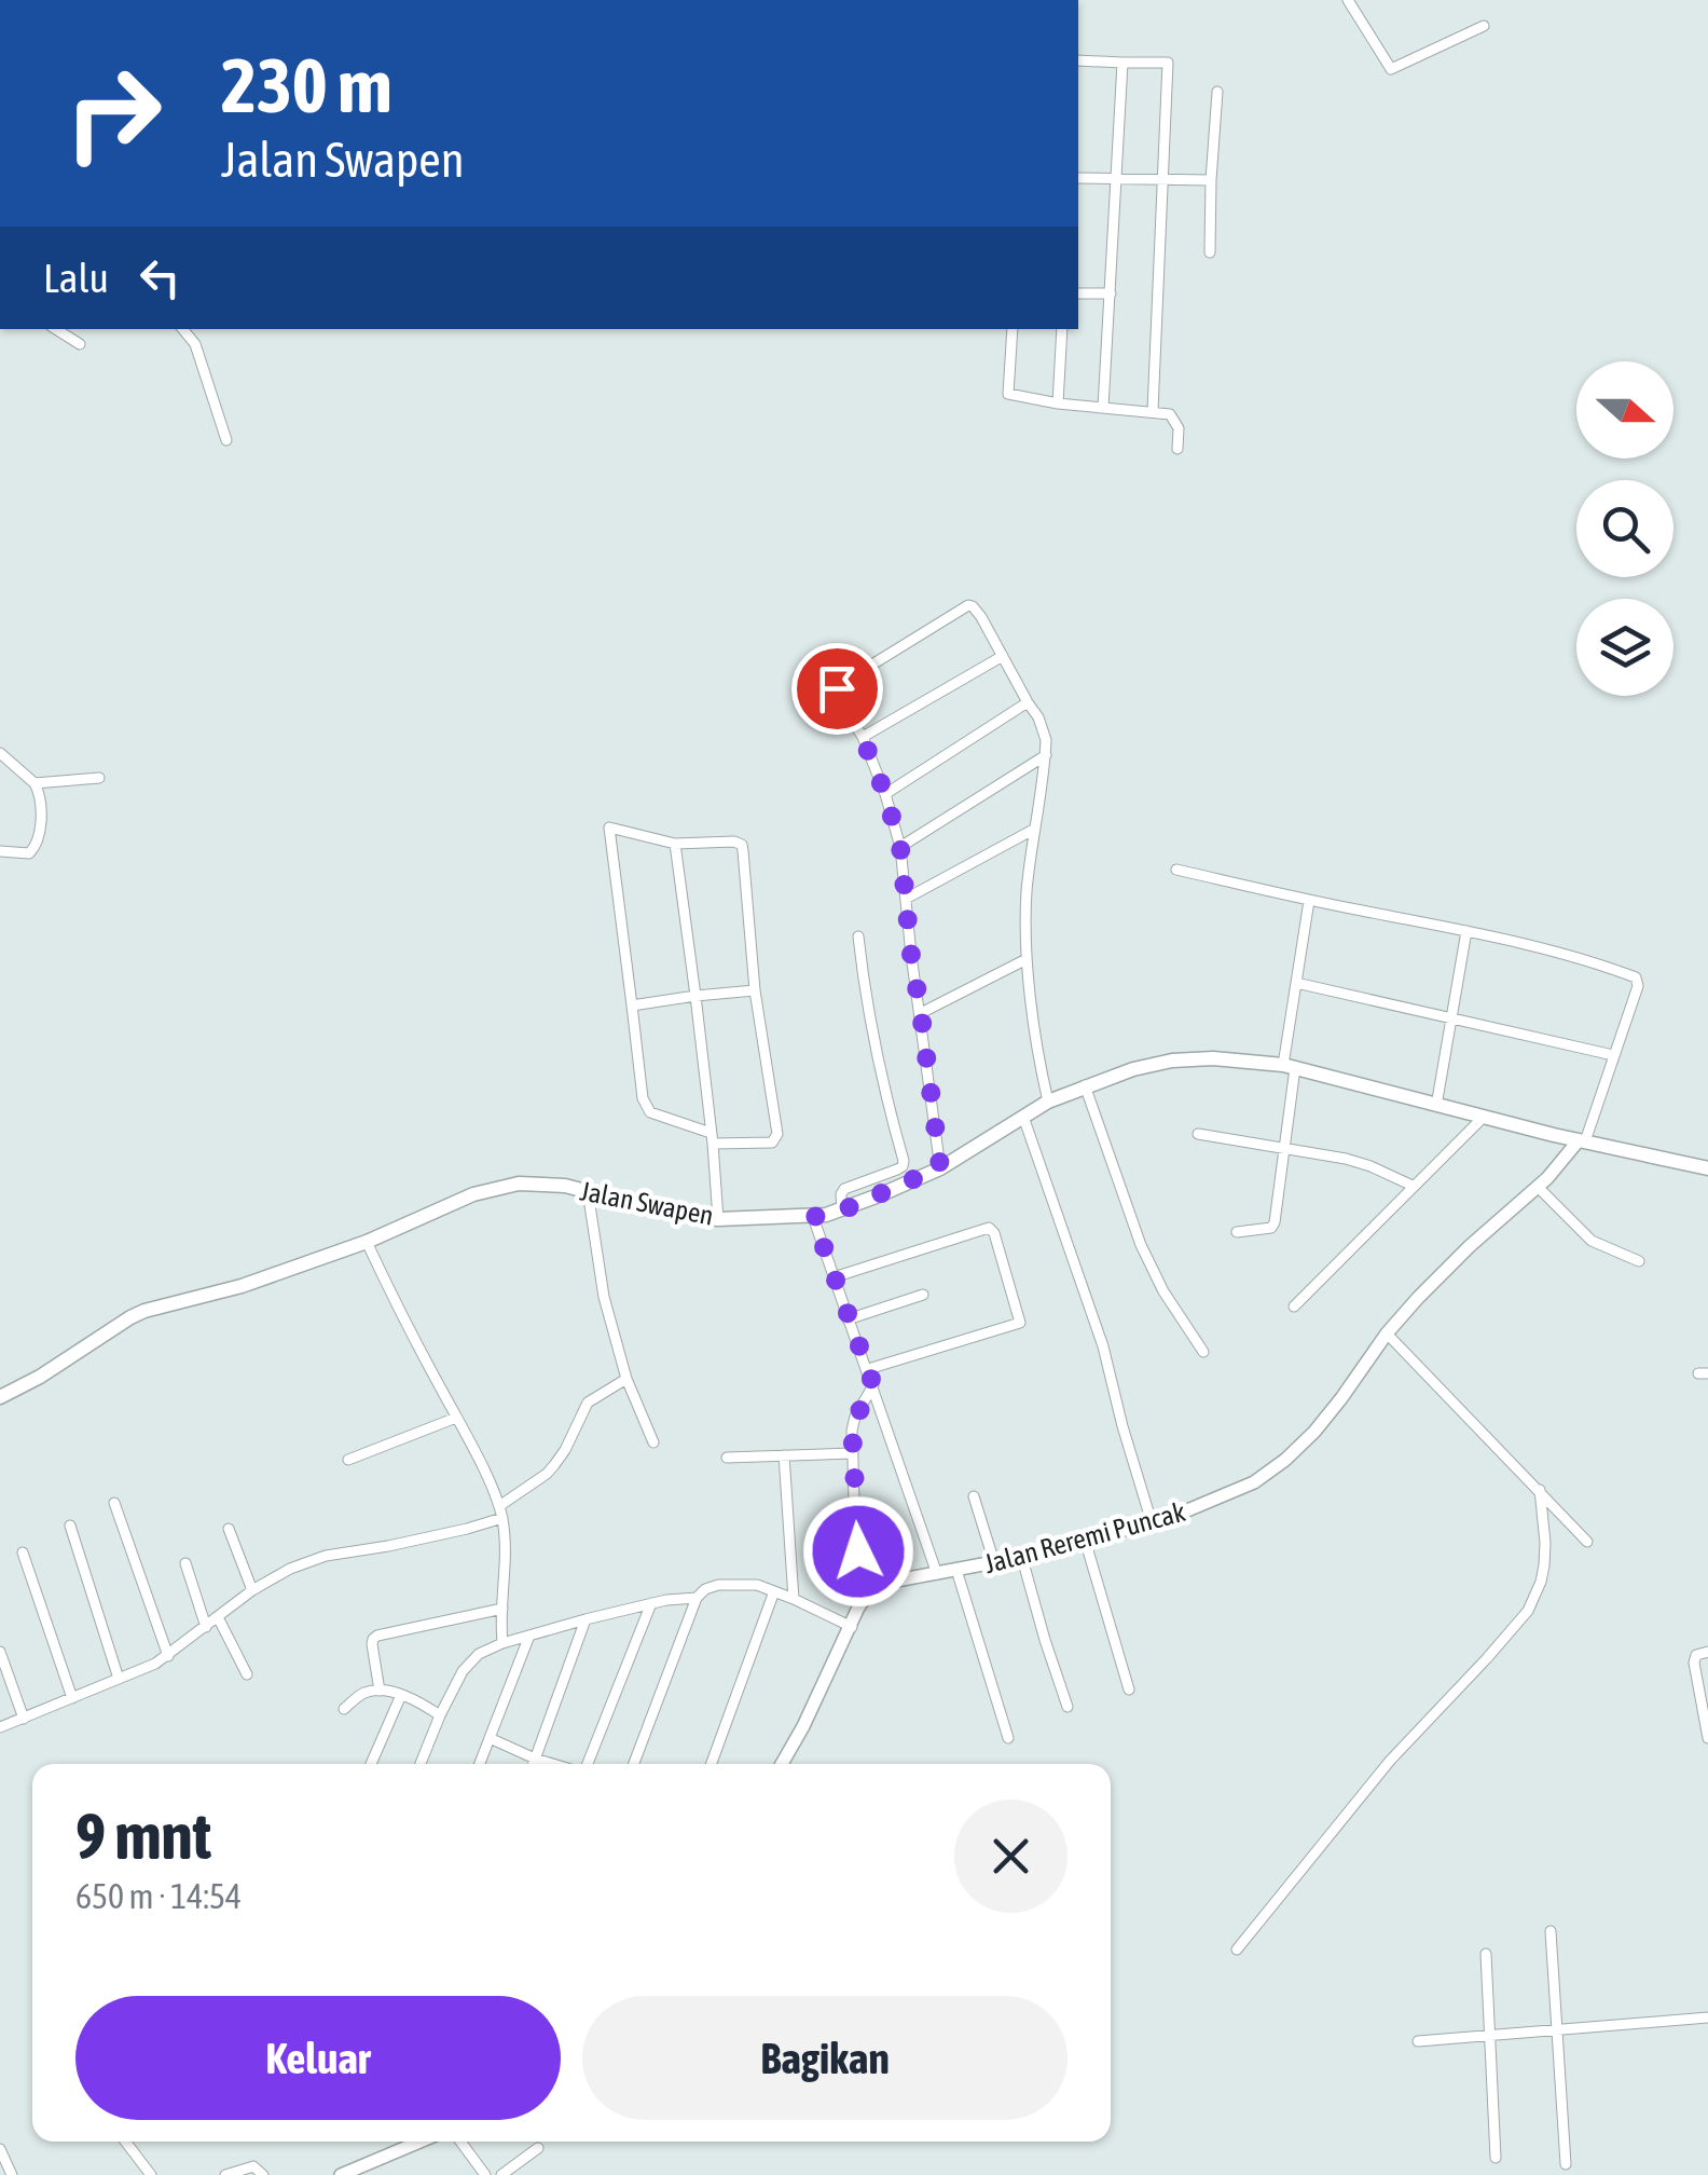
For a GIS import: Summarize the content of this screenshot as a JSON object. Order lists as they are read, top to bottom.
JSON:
{
  "streets": {
    "main road": ["Jalan Swapen"],
    "street": ["Jalan Reremi Puncak"]
  },
  "north": "right",
  "page": {
    "turn": ["230 m", "Jalan Swapen"],
    "then": "Lalu",
    "heading": ["9 mnt", "650 m · 14:54"],
    "buttons": ["Keluar", "Bagikan"]
  }
}
